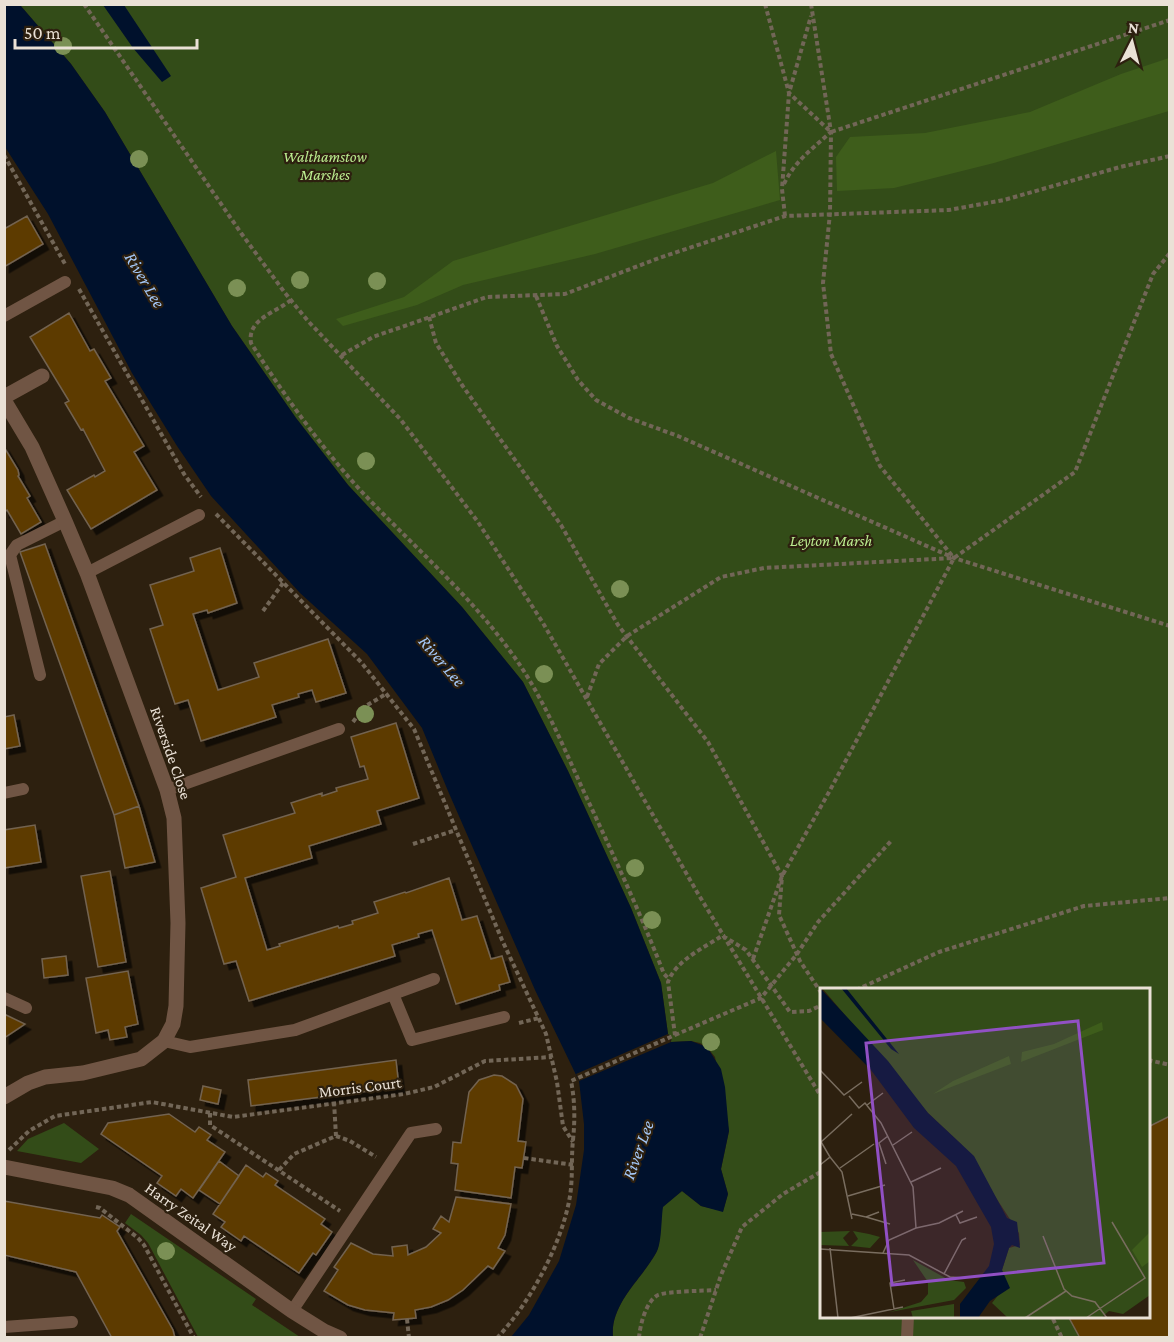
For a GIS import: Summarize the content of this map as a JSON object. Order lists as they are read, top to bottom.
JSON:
{
  "streets": {
    "street": ["Riverside Close", "Harry Zeital Way"],
    "path": ["Morris Court"]
  },
  "crossings": [
    ["Morris Court", "Harry Zeital Way"]
  ],
  "water": ["River Lee"],
  "parks": ["Walthamstow Marshes", "Leyton Marsh"],
  "scale_bar": "50 m",
  "north": "top"
}
